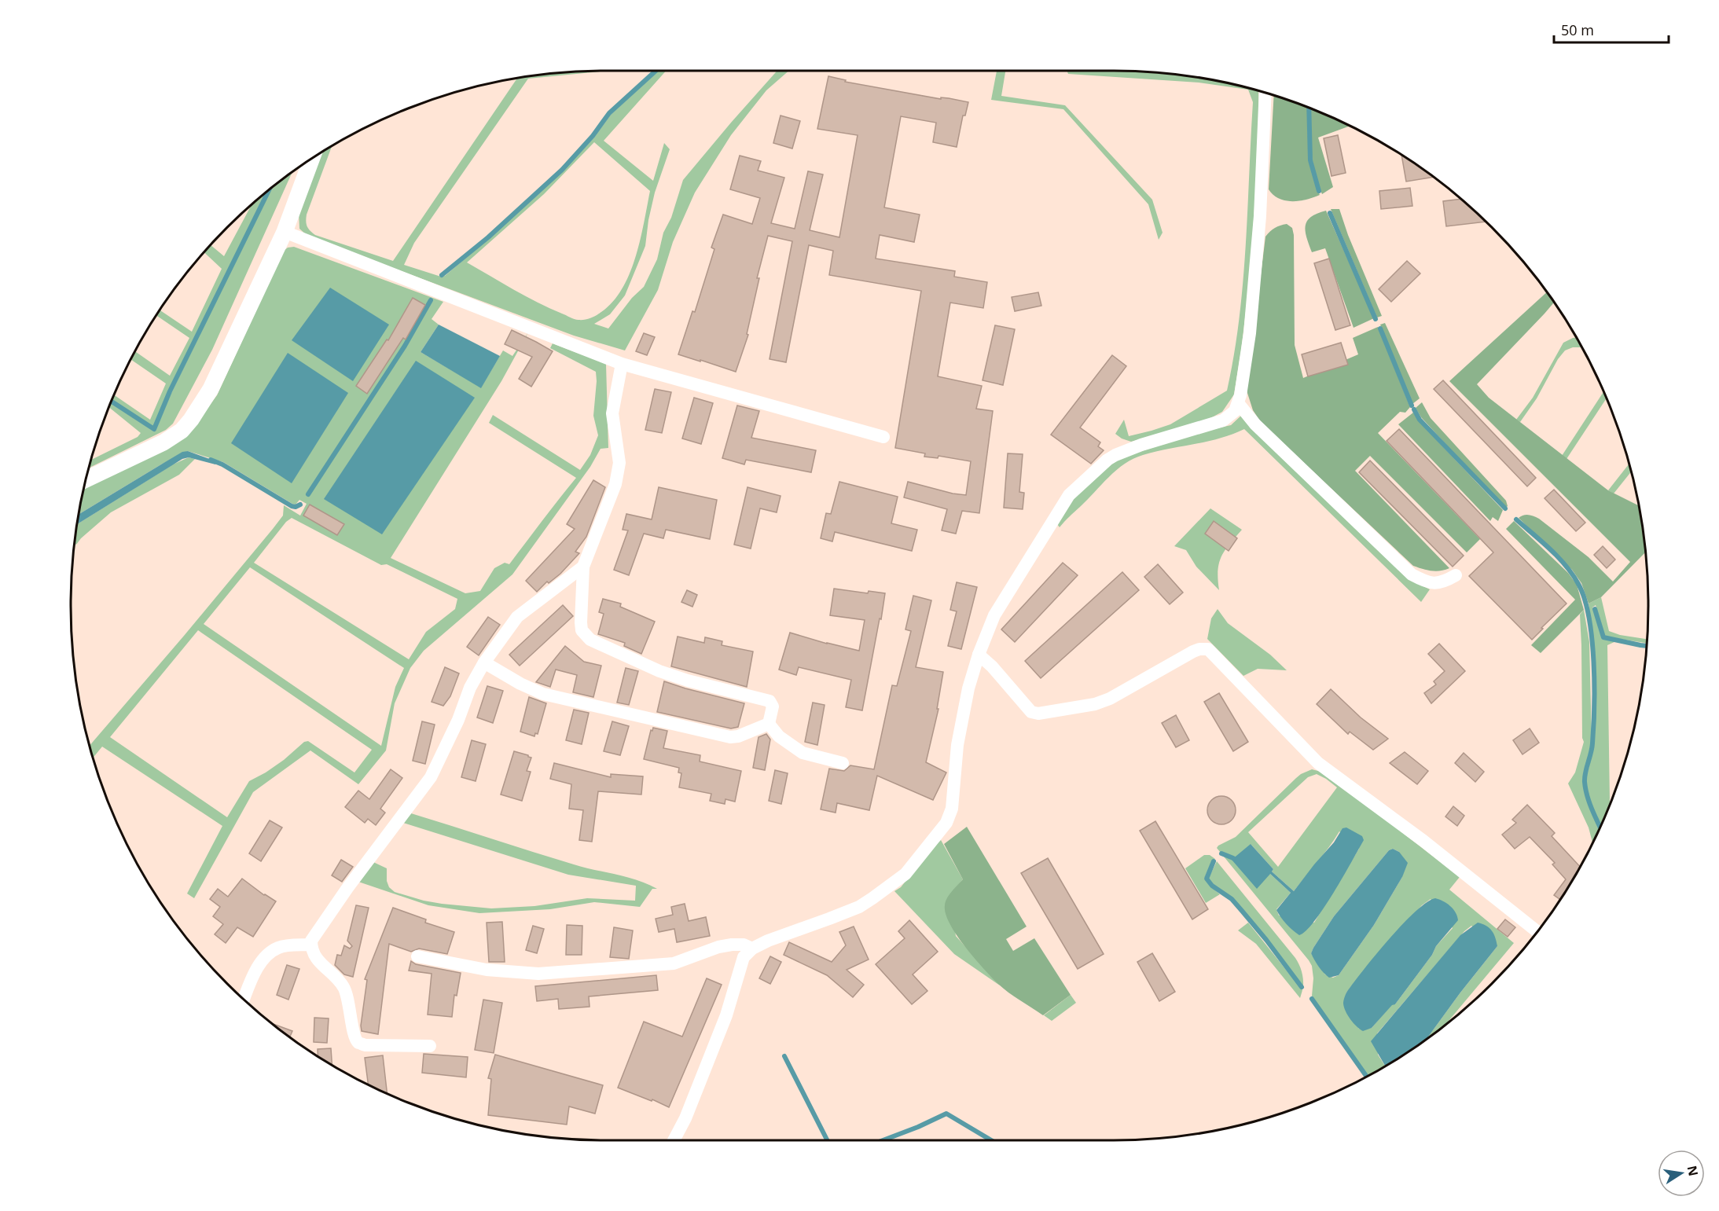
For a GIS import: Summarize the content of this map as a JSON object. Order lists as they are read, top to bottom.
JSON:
{
  "scale_bar": "50 m",
  "north": "right"
}
